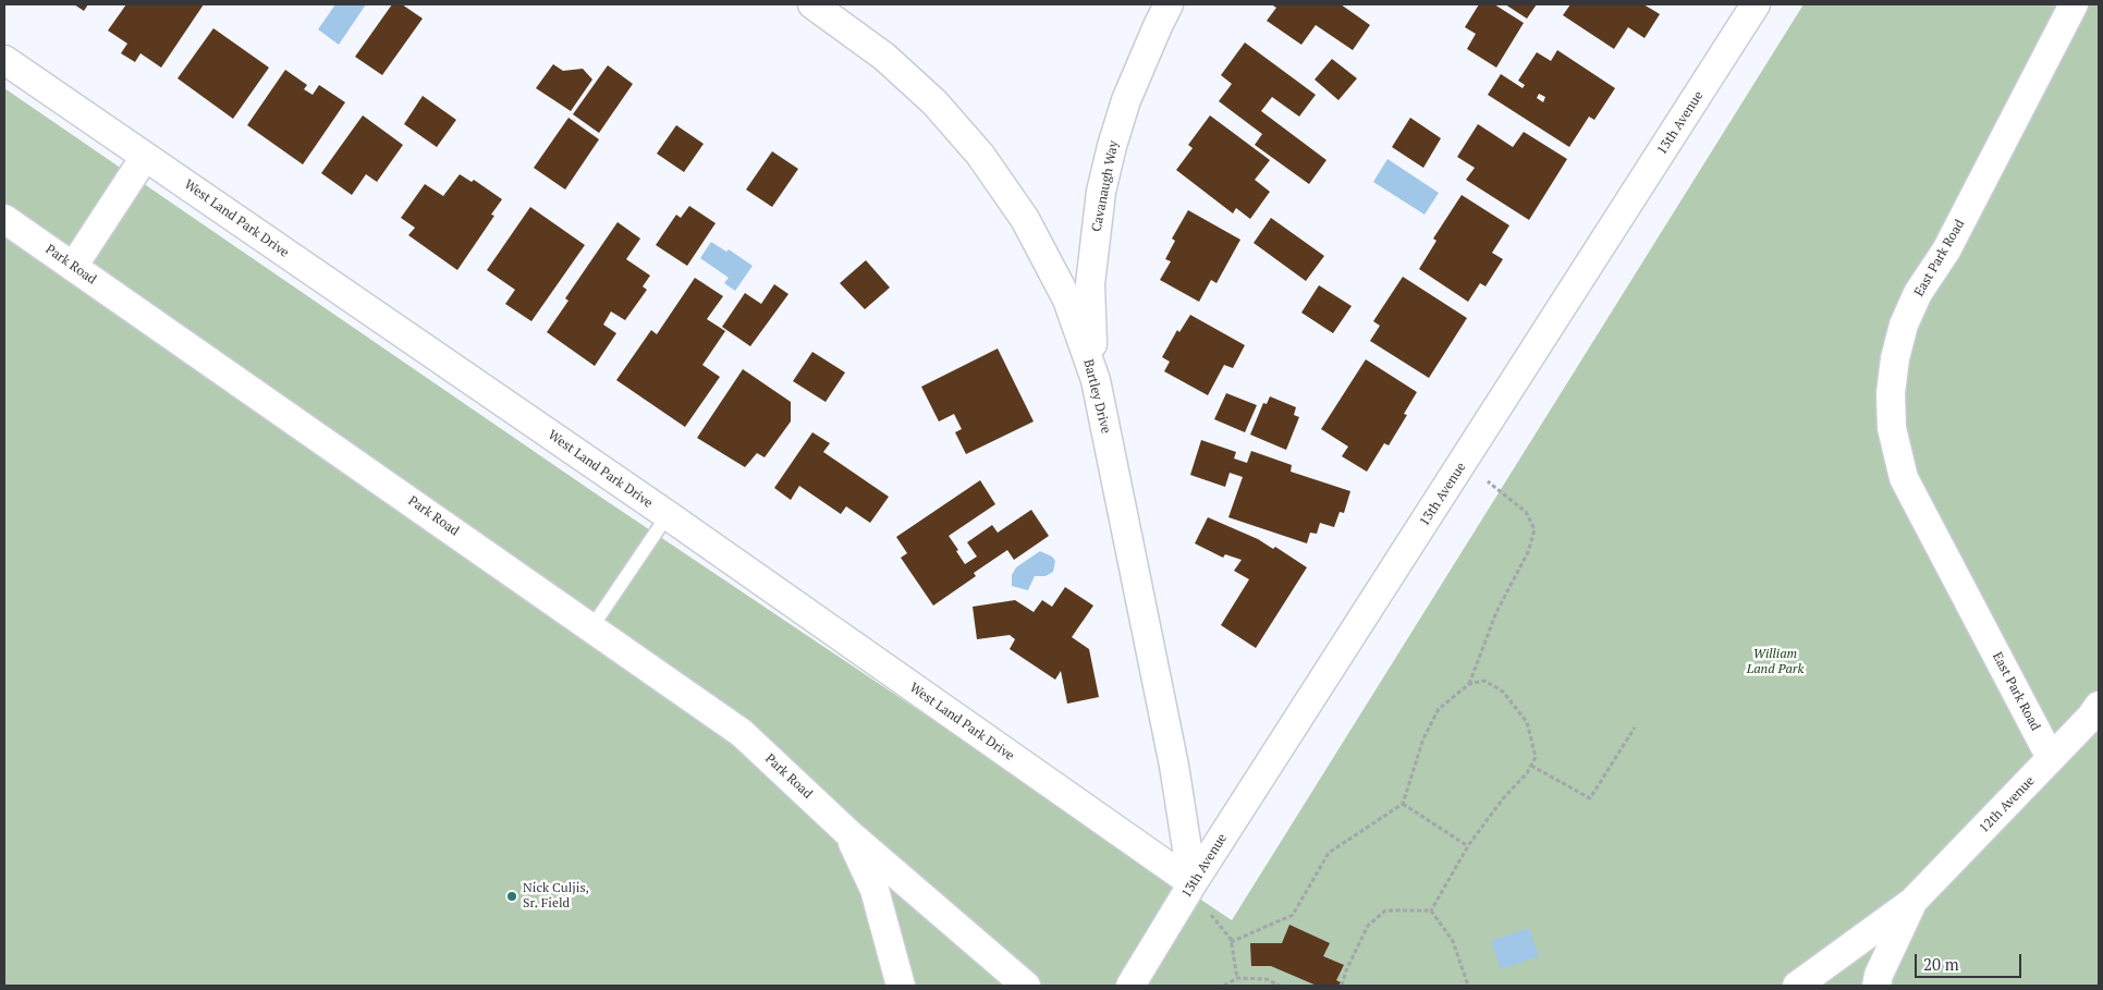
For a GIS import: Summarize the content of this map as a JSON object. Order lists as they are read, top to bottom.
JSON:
{
  "streets": {
    "street": [
      "13th Avenue",
      "Cavanaugh Way",
      "West Land Park Drive",
      "East Park Road",
      "Park Road",
      "Bartley Drive",
      "12th Avenue"
    ]
  },
  "crossings": [
    ["13th Avenue", "West Land Park Drive"],
    ["13th Avenue", "Bartley Drive"],
    ["Cavanaugh Way", "Bartley Drive"],
    ["West Land Park Drive", "Bartley Drive"],
    ["East Park Road", "12th Avenue"]
  ],
  "parks": ["William Land Park"],
  "places": ["Nick Culjis, Sr. Field"],
  "scale_bar": "20 m"
}
